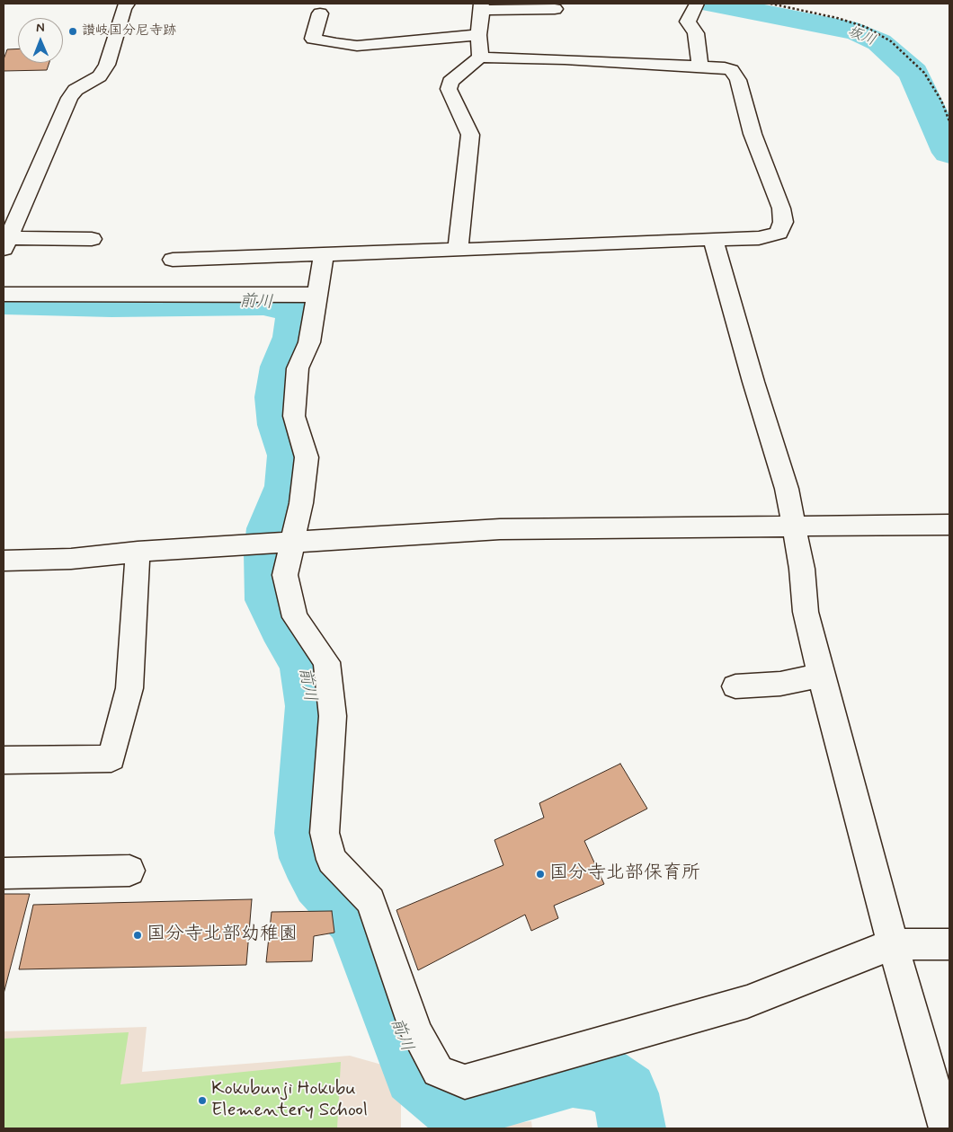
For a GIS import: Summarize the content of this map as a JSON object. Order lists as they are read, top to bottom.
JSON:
{
  "water": ["坂川", "前川"],
  "places": [
    "讃岐国分尼寺跡",
    "国分寺北部保育所",
    "国分寺北部幼稚園",
    "Kokubunji Hokubu Elementery School"
  ],
  "north": "top"
}
